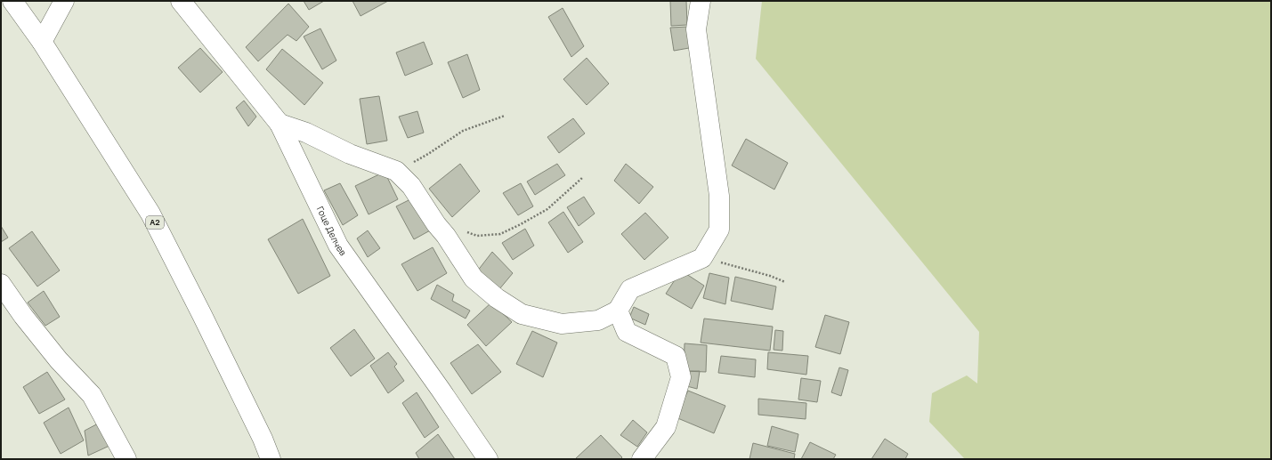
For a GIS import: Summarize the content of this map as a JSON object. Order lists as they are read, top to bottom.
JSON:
{
  "streets": {
    "street": ["A2", "Гоце Делчев"]
  }
}
